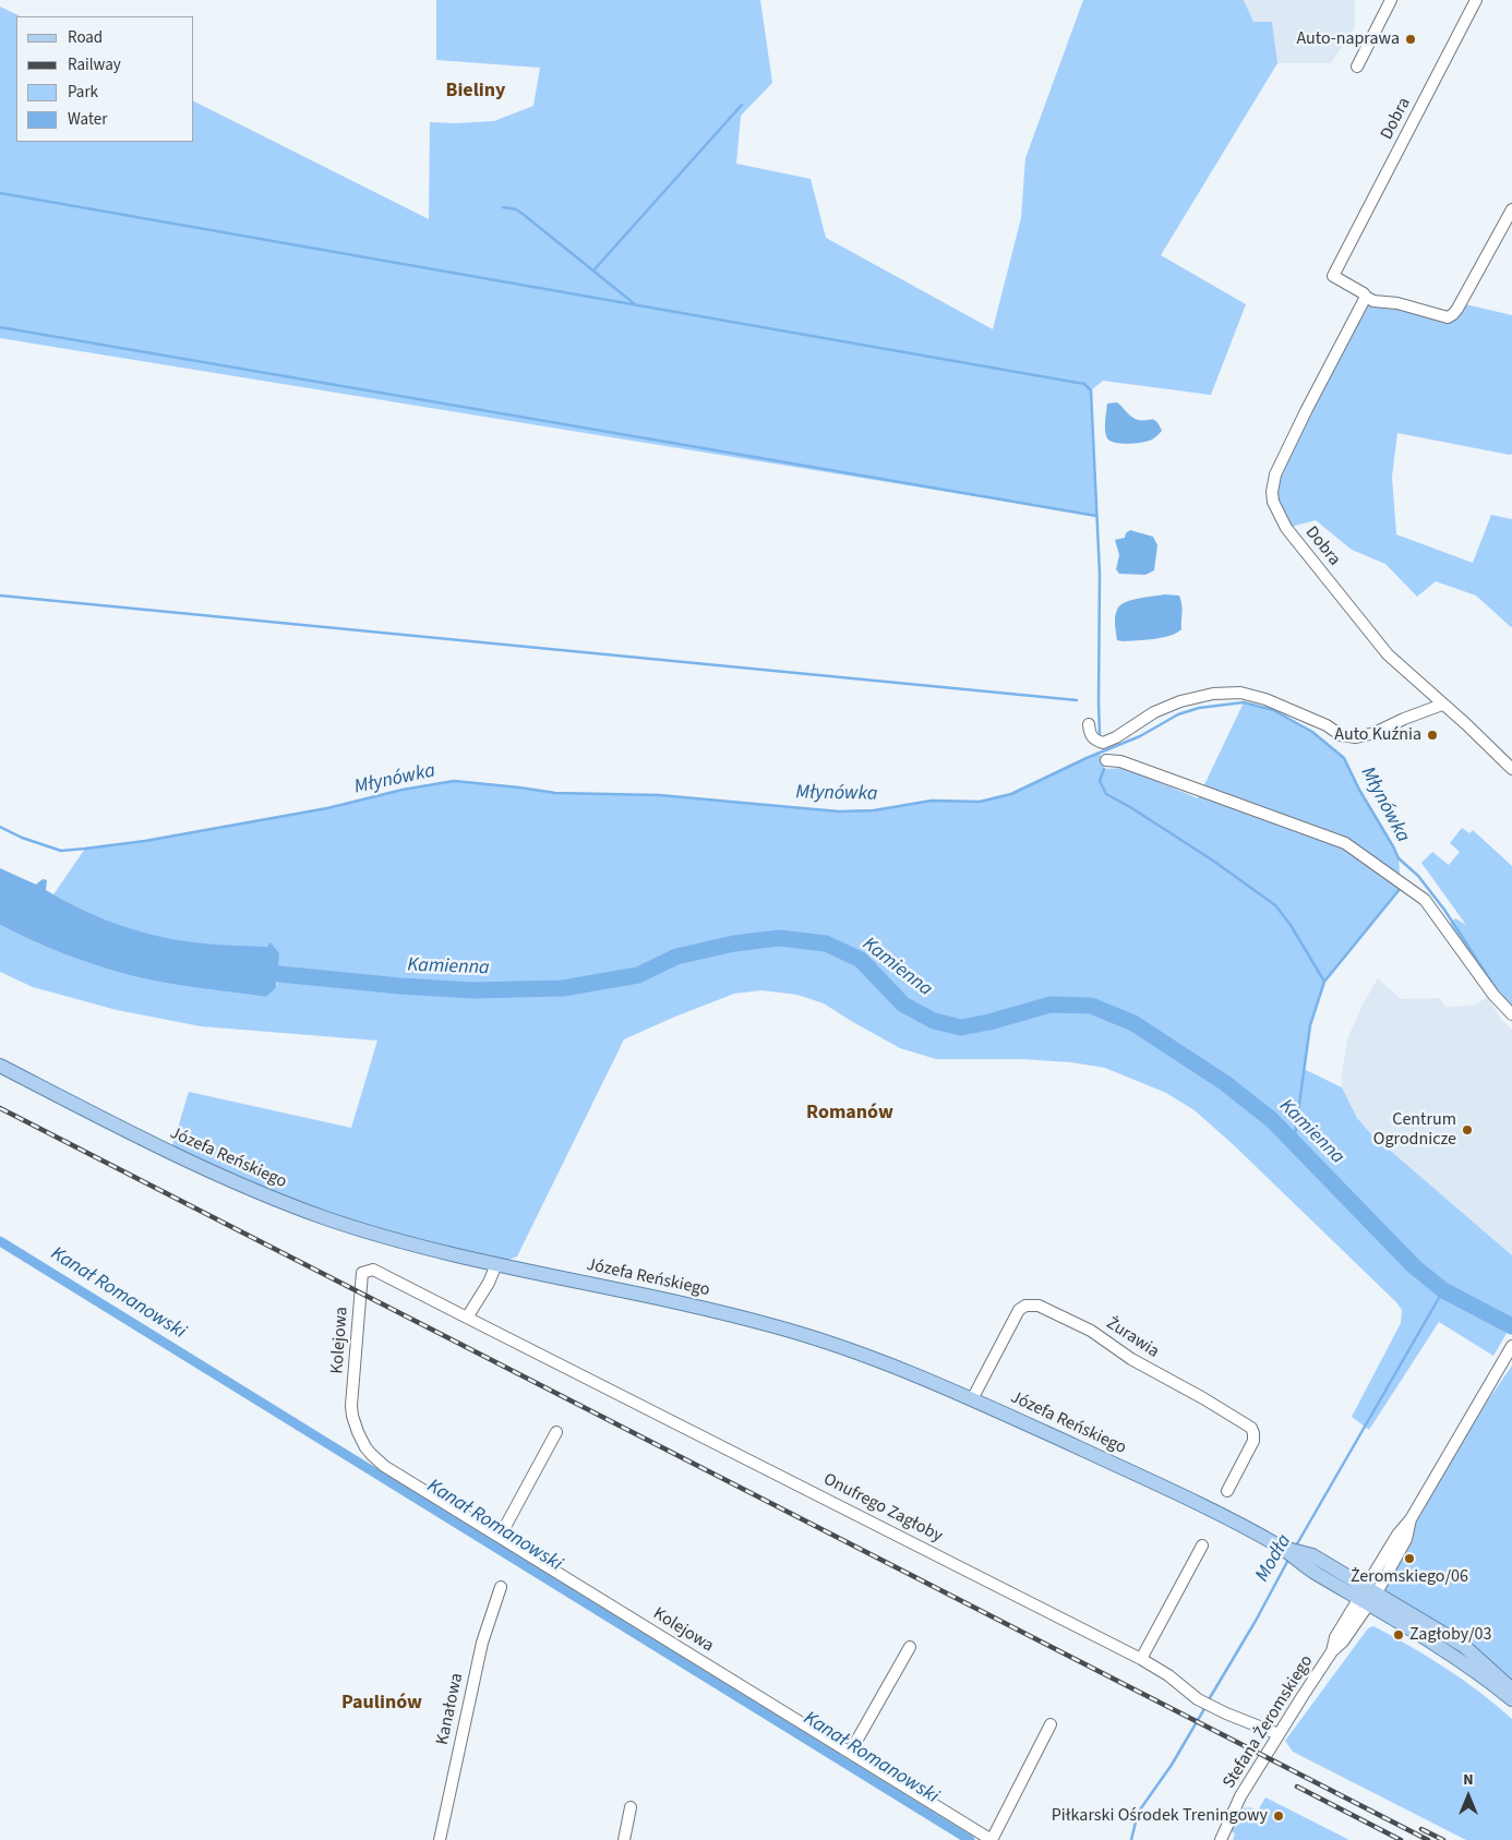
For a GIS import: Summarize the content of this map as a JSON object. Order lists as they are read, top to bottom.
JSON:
{
  "streets": {
    "main road": ["Józefa Reńskiego"],
    "street": [
      "Dobra",
      "Żurawia",
      "Kolejowa",
      "Onufrego Zagłoby",
      "Kanałowa",
      "Stefana Żeromskiego"
    ]
  },
  "crossings": [
    ["Józefa Reńskiego", "Żurawia"],
    ["Józefa Reńskiego", "Stefana Żeromskiego"],
    ["Kolejowa", "Onufrego Zagłoby"],
    ["Onufrego Zagłoby", "Stefana Żeromskiego"]
  ],
  "districts": ["Bieliny", "Romanów", "Paulinów"],
  "water": [
    "Młynówka",
    "Kamienna",
    "Kanał Romanowski",
    "Modła"
  ],
  "places": [
    "Auto-naprawa",
    "Auto Kuźnia",
    "Centrum Ogrodnicze",
    "Żeromskiego/06",
    "Zagłoby/03",
    "Piłkarski Ośrodek Treningowy"
  ],
  "legend": [
    "Road",
    "Railway",
    "Park",
    "Water"
  ],
  "north": "top"
}
